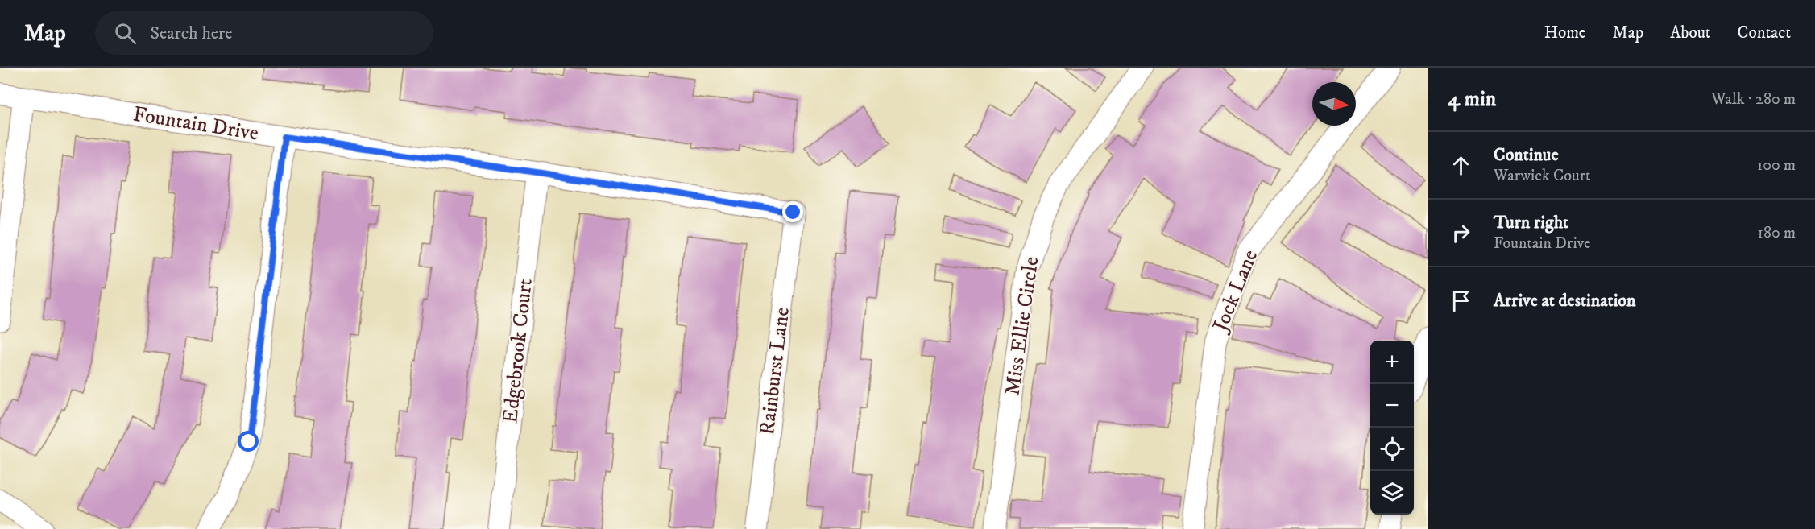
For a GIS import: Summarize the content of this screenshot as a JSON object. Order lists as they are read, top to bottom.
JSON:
{
  "streets": {
    "street": [
      "Fountain Drive",
      "Jock Lane",
      "Miss Ellie Circle",
      "Edgebrook Court",
      "Rainburst Lane"
    ]
  },
  "crossings": [
    ["Fountain Drive", "Edgebrook Court"],
    ["Fountain Drive", "Rainburst Lane"]
  ],
  "north": "right",
  "page": {
    "header": "Map",
    "search": "Search here",
    "nav": [
      "Home",
      "Map",
      "About",
      "Contact"
    ],
    "heading": ["4 min", "Walk · 280 m"],
    "list": [
      ["Continue", "Warwick Court", "100 m"],
      ["Turn right", "Fountain Drive", "180 m"],
      "Arrive at destination"
    ],
    "map_buttons": ["+", "−"]
  }
}
